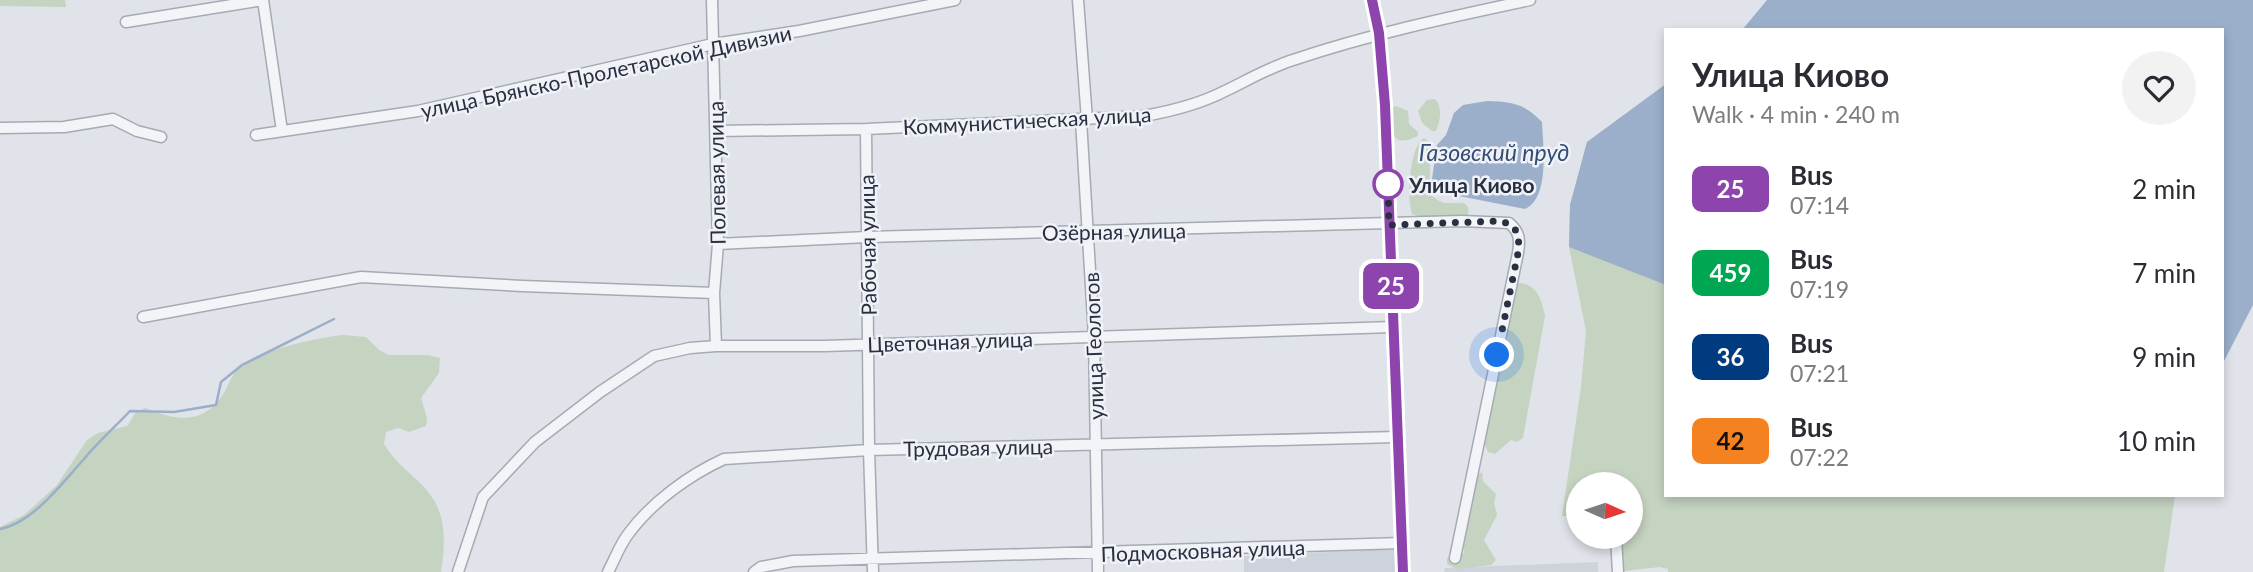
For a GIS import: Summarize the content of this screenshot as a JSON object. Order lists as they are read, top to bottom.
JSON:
{
  "streets": {
    "street": [
      "улица Брянско-Пролетарской Дивизии",
      "Коммунистическая улица",
      "Полевая улица",
      "Озёрная улица",
      "Рабочая улица",
      "Цветочная улица",
      "улица Геологов",
      "Трудовая улица",
      "Подмосковная улица"
    ]
  },
  "crossings": [
    ["улица Брянско-Пролетарской Дивизии", "Полевая улица"],
    ["Коммунистическая улица", "Полевая улица"],
    ["Коммунистическая улица", "Рабочая улица"],
    ["Коммунистическая улица", "улица Геологов"],
    ["Полевая улица", "Озёрная улица"],
    ["Полевая улица", "Цветочная улица"],
    ["Озёрная улица", "Рабочая улица"],
    ["Озёрная улица", "улица Геологов"],
    ["Рабочая улица", "Цветочная улица"],
    ["Рабочая улица", "Трудовая улица"],
    ["Рабочая улица", "Подмосковная улица"],
    ["Цветочная улица", "улица Геологов"],
    ["улица Геологов", "Трудовая улица"],
    ["улица Геологов", "Подмосковная улица"]
  ],
  "water": ["Газовский пруд"],
  "places": ["Улица Киово"],
  "lines": ["bus line 25"],
  "north": "right",
  "page": {
    "on_map": "25",
    "heading": ["Улица Киово", "Walk · 4 min · 240 m"],
    "list": [
      {
        "mark": "25",
        "name": "Bus",
        "note": "07:14",
        "value": "2 min"
      },
      {
        "mark": "459",
        "name": "Bus",
        "note": "07:19",
        "value": "7 min"
      },
      {
        "mark": "36",
        "name": "Bus",
        "note": "07:21",
        "value": "9 min"
      },
      {
        "mark": "42",
        "name": "Bus",
        "note": "07:22",
        "value": "10 min"
      }
    ]
  }
}
